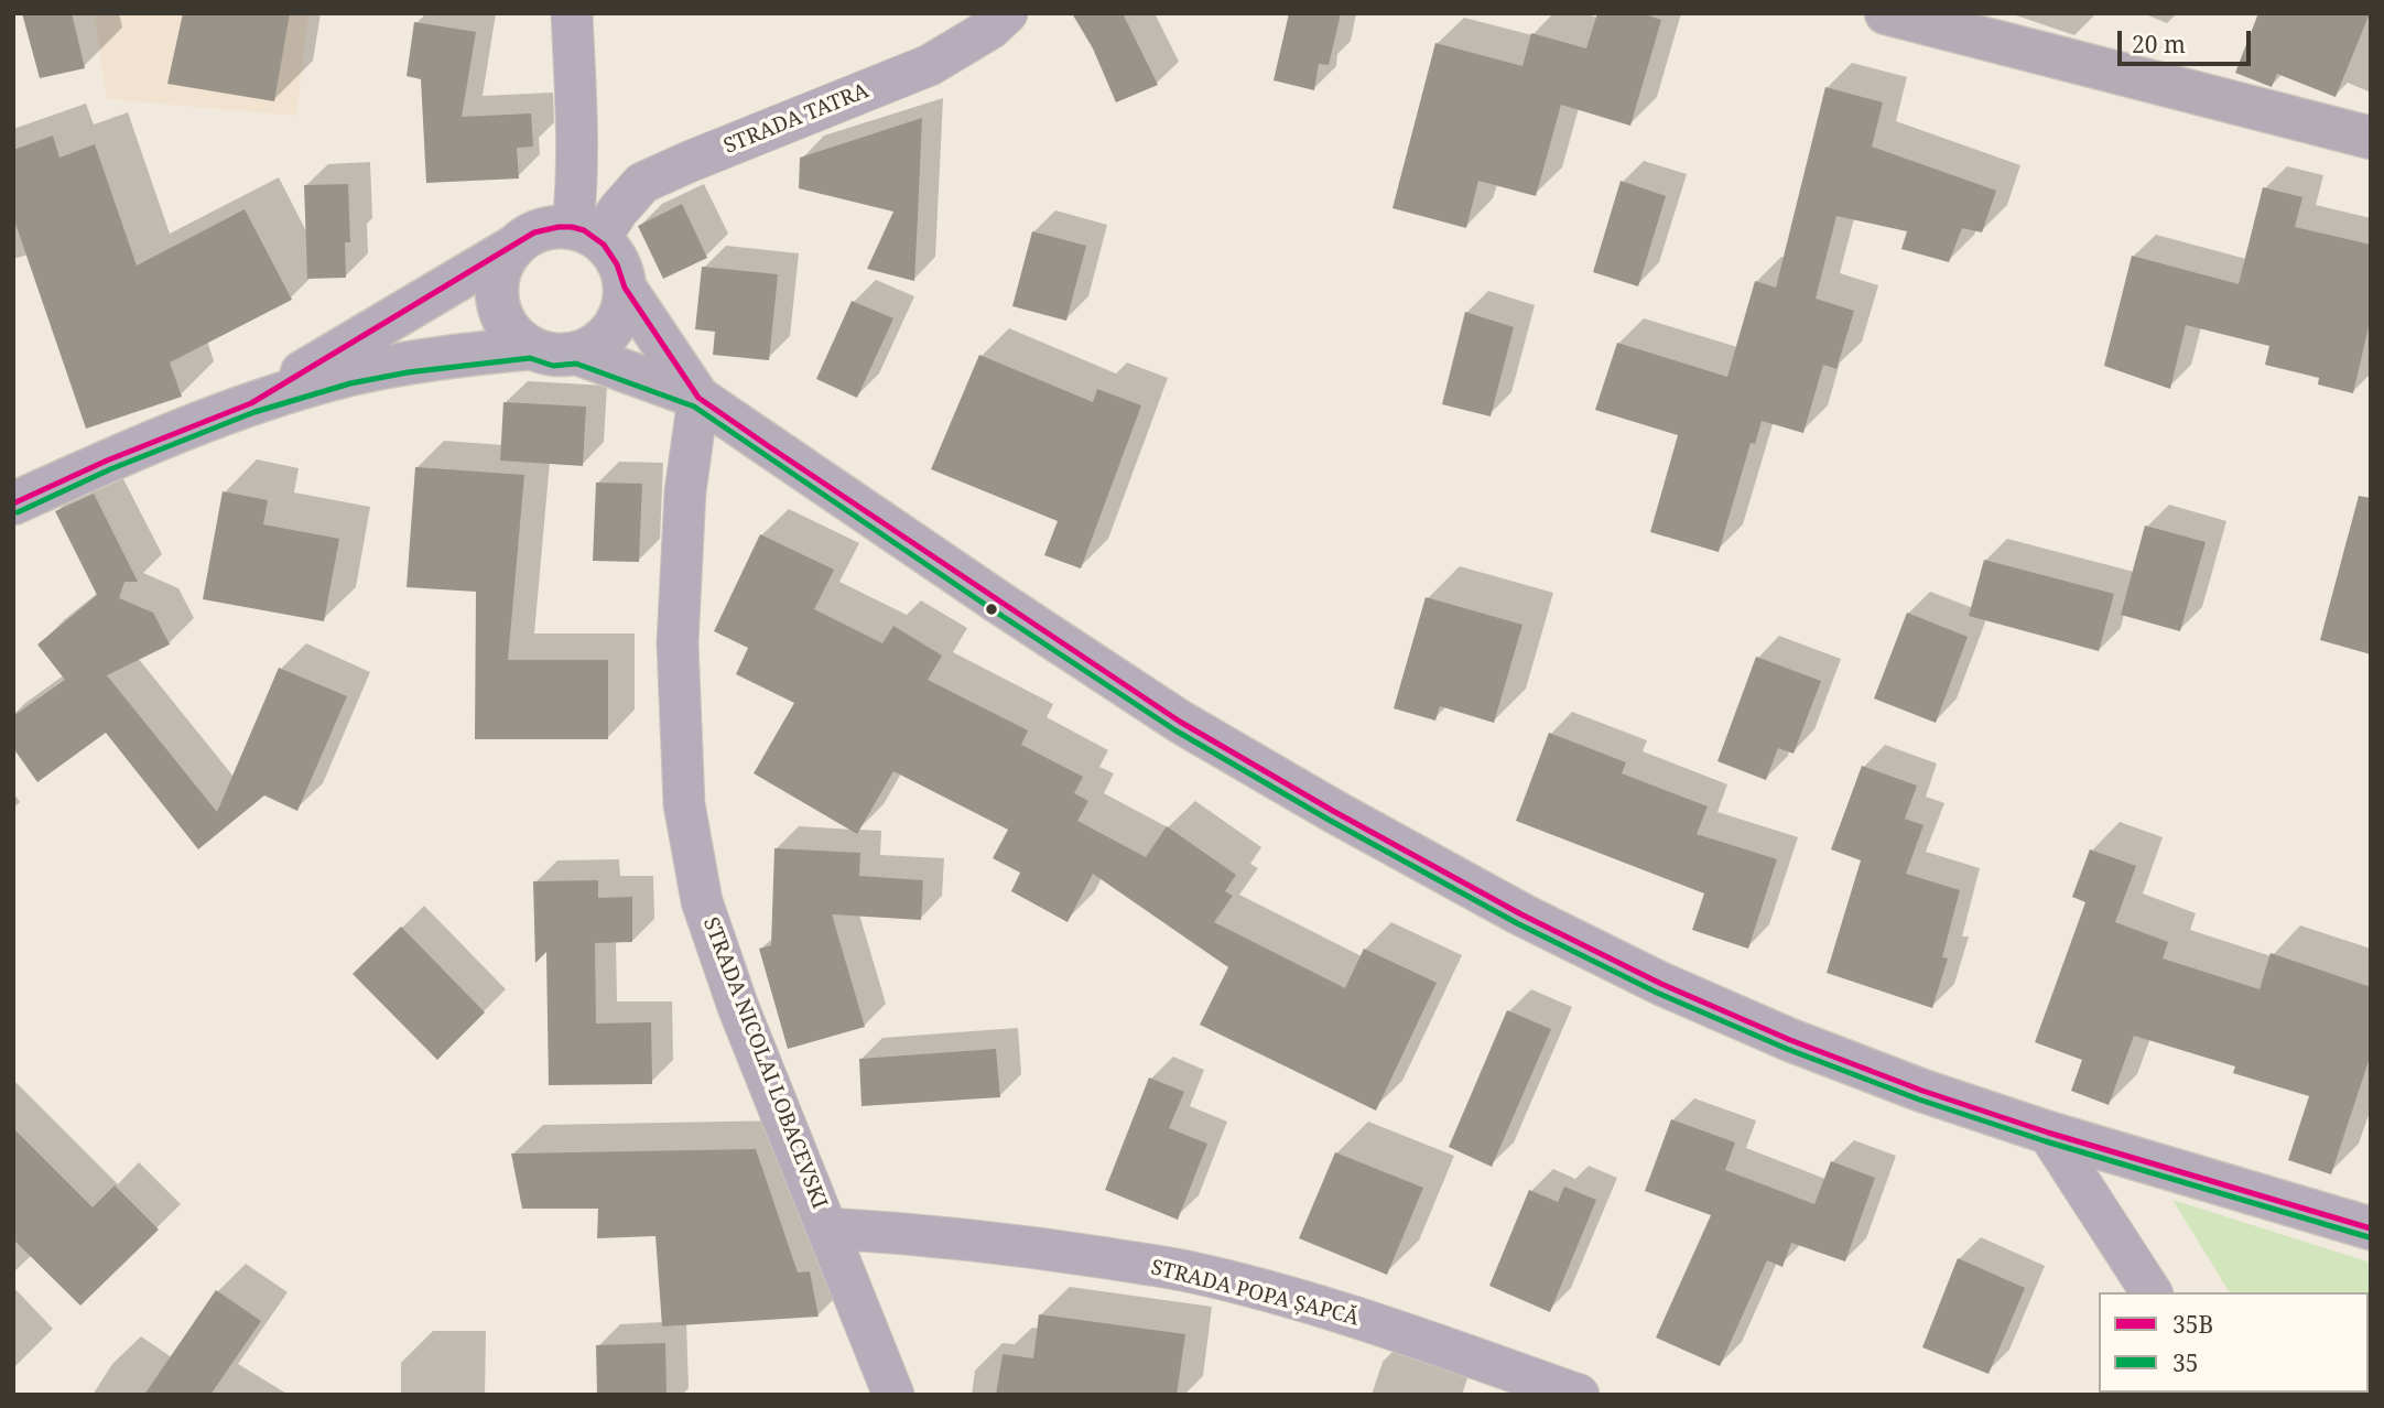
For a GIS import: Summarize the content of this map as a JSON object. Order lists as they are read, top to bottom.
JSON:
{
  "streets": {
    "street": ["STRADA TATRA", "STRADA NICOLAI LOBACEVSKI", "STRADA POPA ȘAPCĂ"]
  },
  "crossings": [
    ["STRADA NICOLAI LOBACEVSKI", "STRADA POPA ȘAPCĂ"]
  ],
  "lines": ["transit line 35B", "transit line 35"],
  "legend": ["35B", "35"],
  "scale_bar": "20 m"
}
